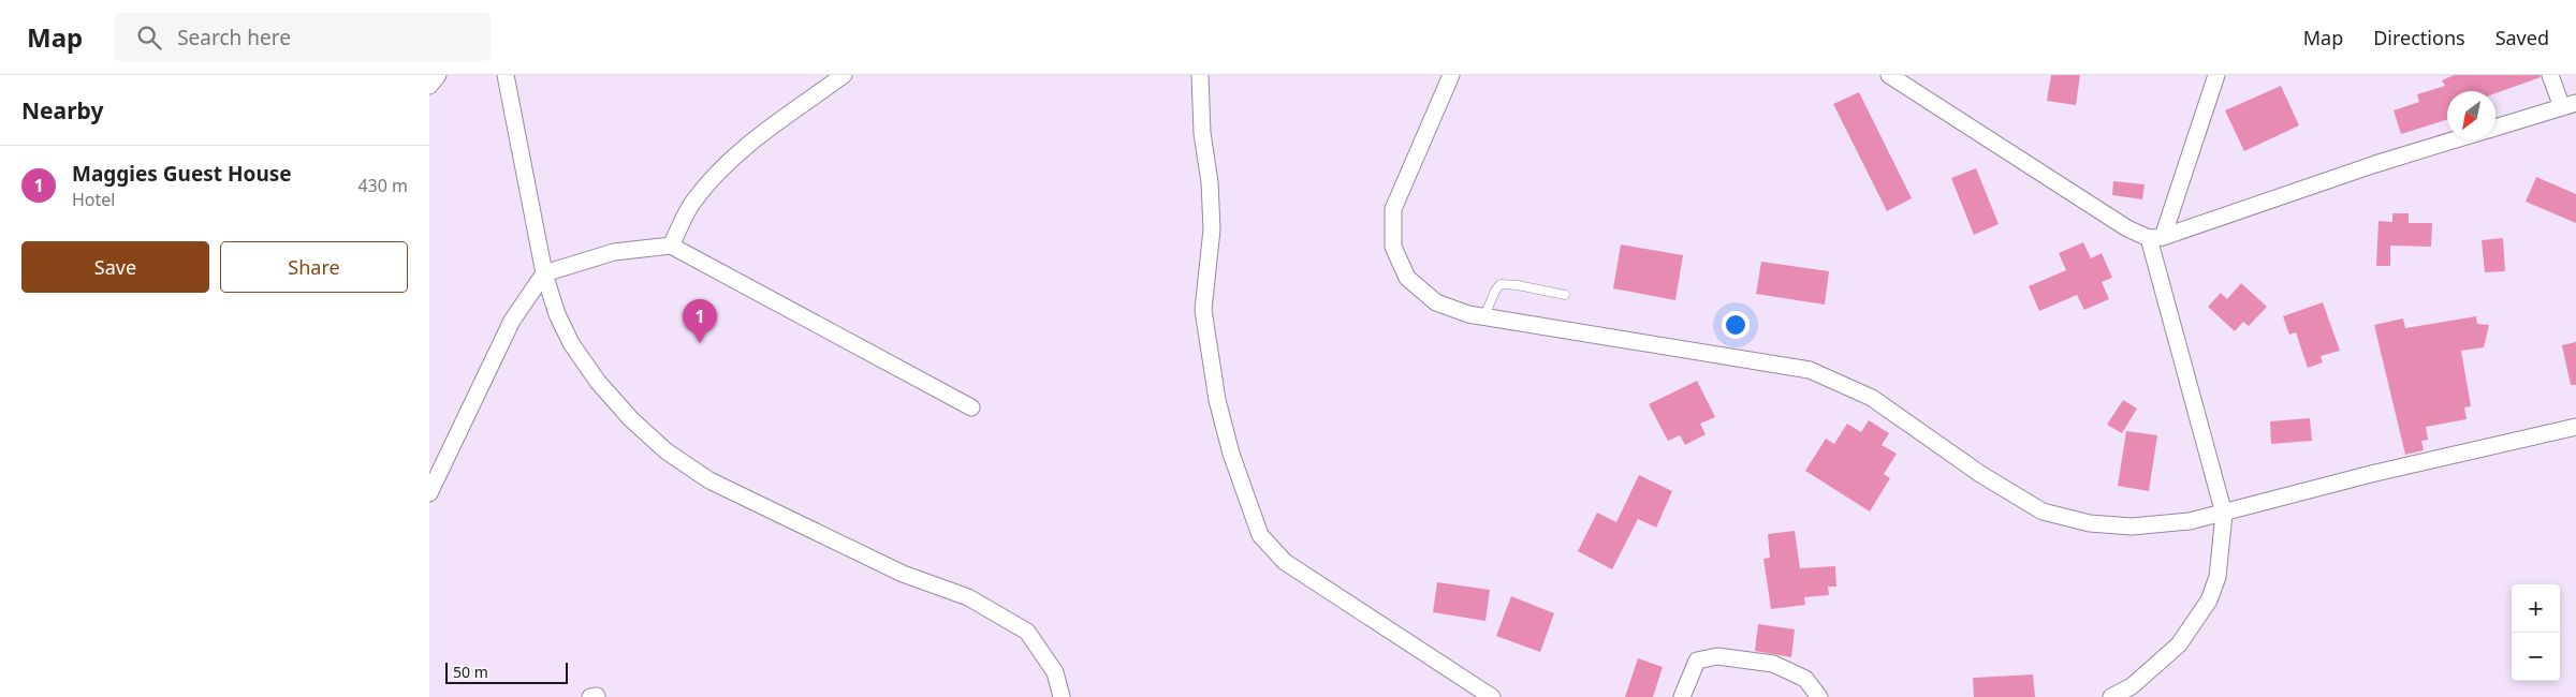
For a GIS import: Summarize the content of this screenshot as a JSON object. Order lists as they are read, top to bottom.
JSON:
{
  "scale_bar": "50 m",
  "north": "bottom left",
  "page": {
    "header": "Map",
    "search": "Search here",
    "nav": ["Map", "Directions", "Saved"],
    "heading": "Nearby",
    "list": [
      {
        "mark": "1",
        "name": "Maggies Guest House",
        "note": "Hotel",
        "value": "430 m"
      }
    ],
    "buttons": ["Save", "Share"],
    "pins": "1",
    "map_buttons": ["+", "−"],
    "scale": "50 m"
  }
}
